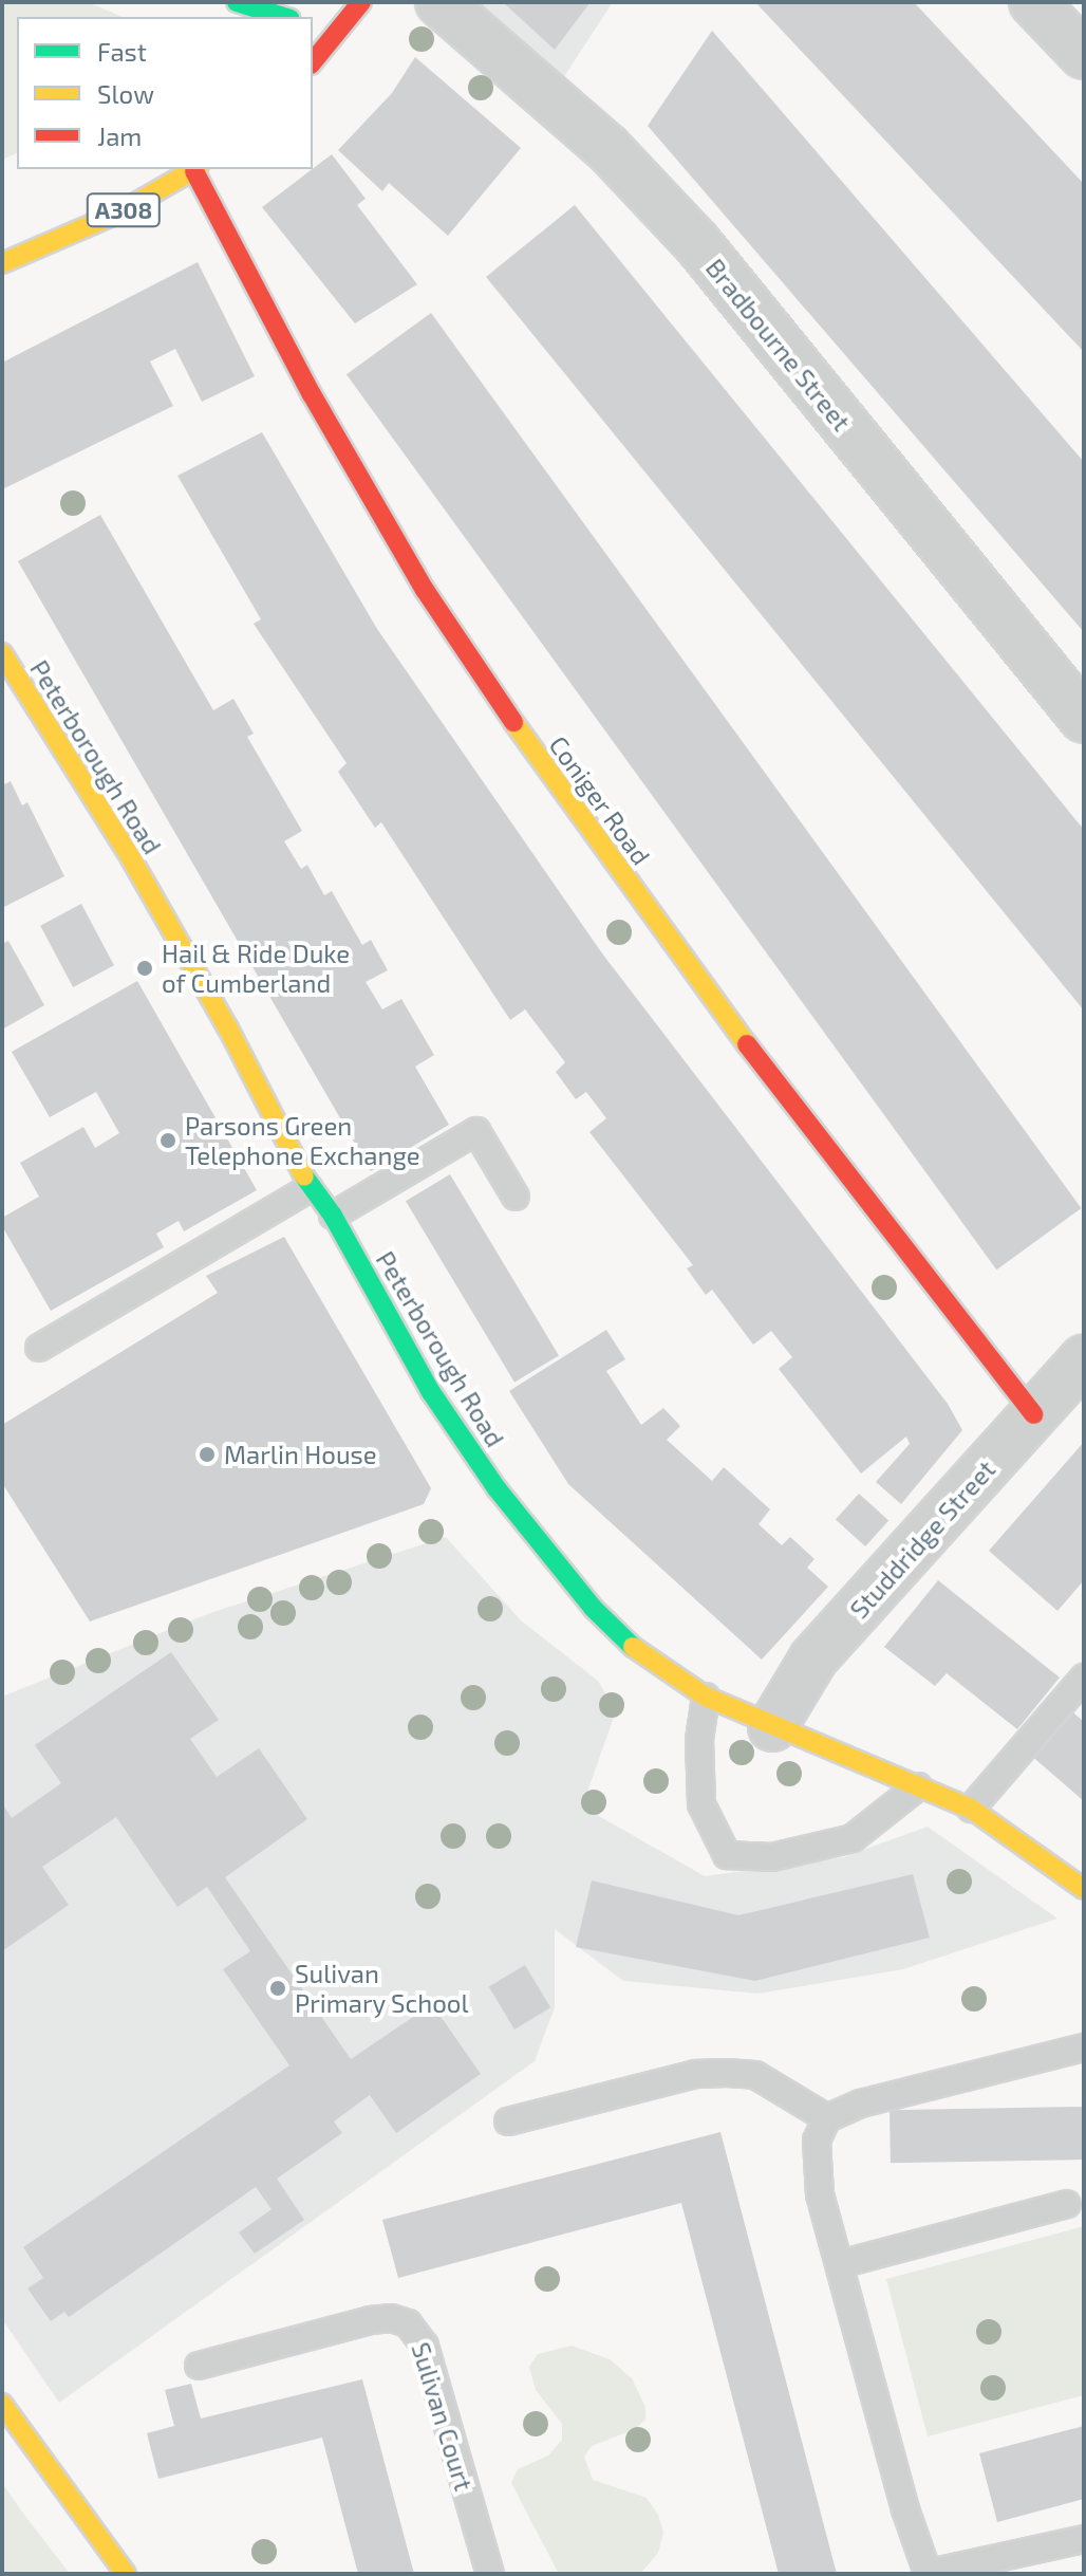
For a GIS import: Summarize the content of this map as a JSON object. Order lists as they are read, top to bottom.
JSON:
{
  "streets": {
    "street": [
      "A308",
      "Bradbourne Street",
      "Peterborough Road",
      "Coniger Road",
      "Studdridge Street"
    ],
    "lane": ["Sulivan Court"]
  },
  "crossings": [
    ["A308", "Coniger Road"],
    ["Peterborough Road", "Studdridge Street"],
    ["Coniger Road", "Studdridge Street"]
  ],
  "places": [
    "Hail & Ride Duke of Cumberland",
    "Parsons Green Telephone Exchange",
    "Marlin House",
    "Sulivan Primary School"
  ],
  "legend": ["Fast", "Slow", "Jam"]
}
